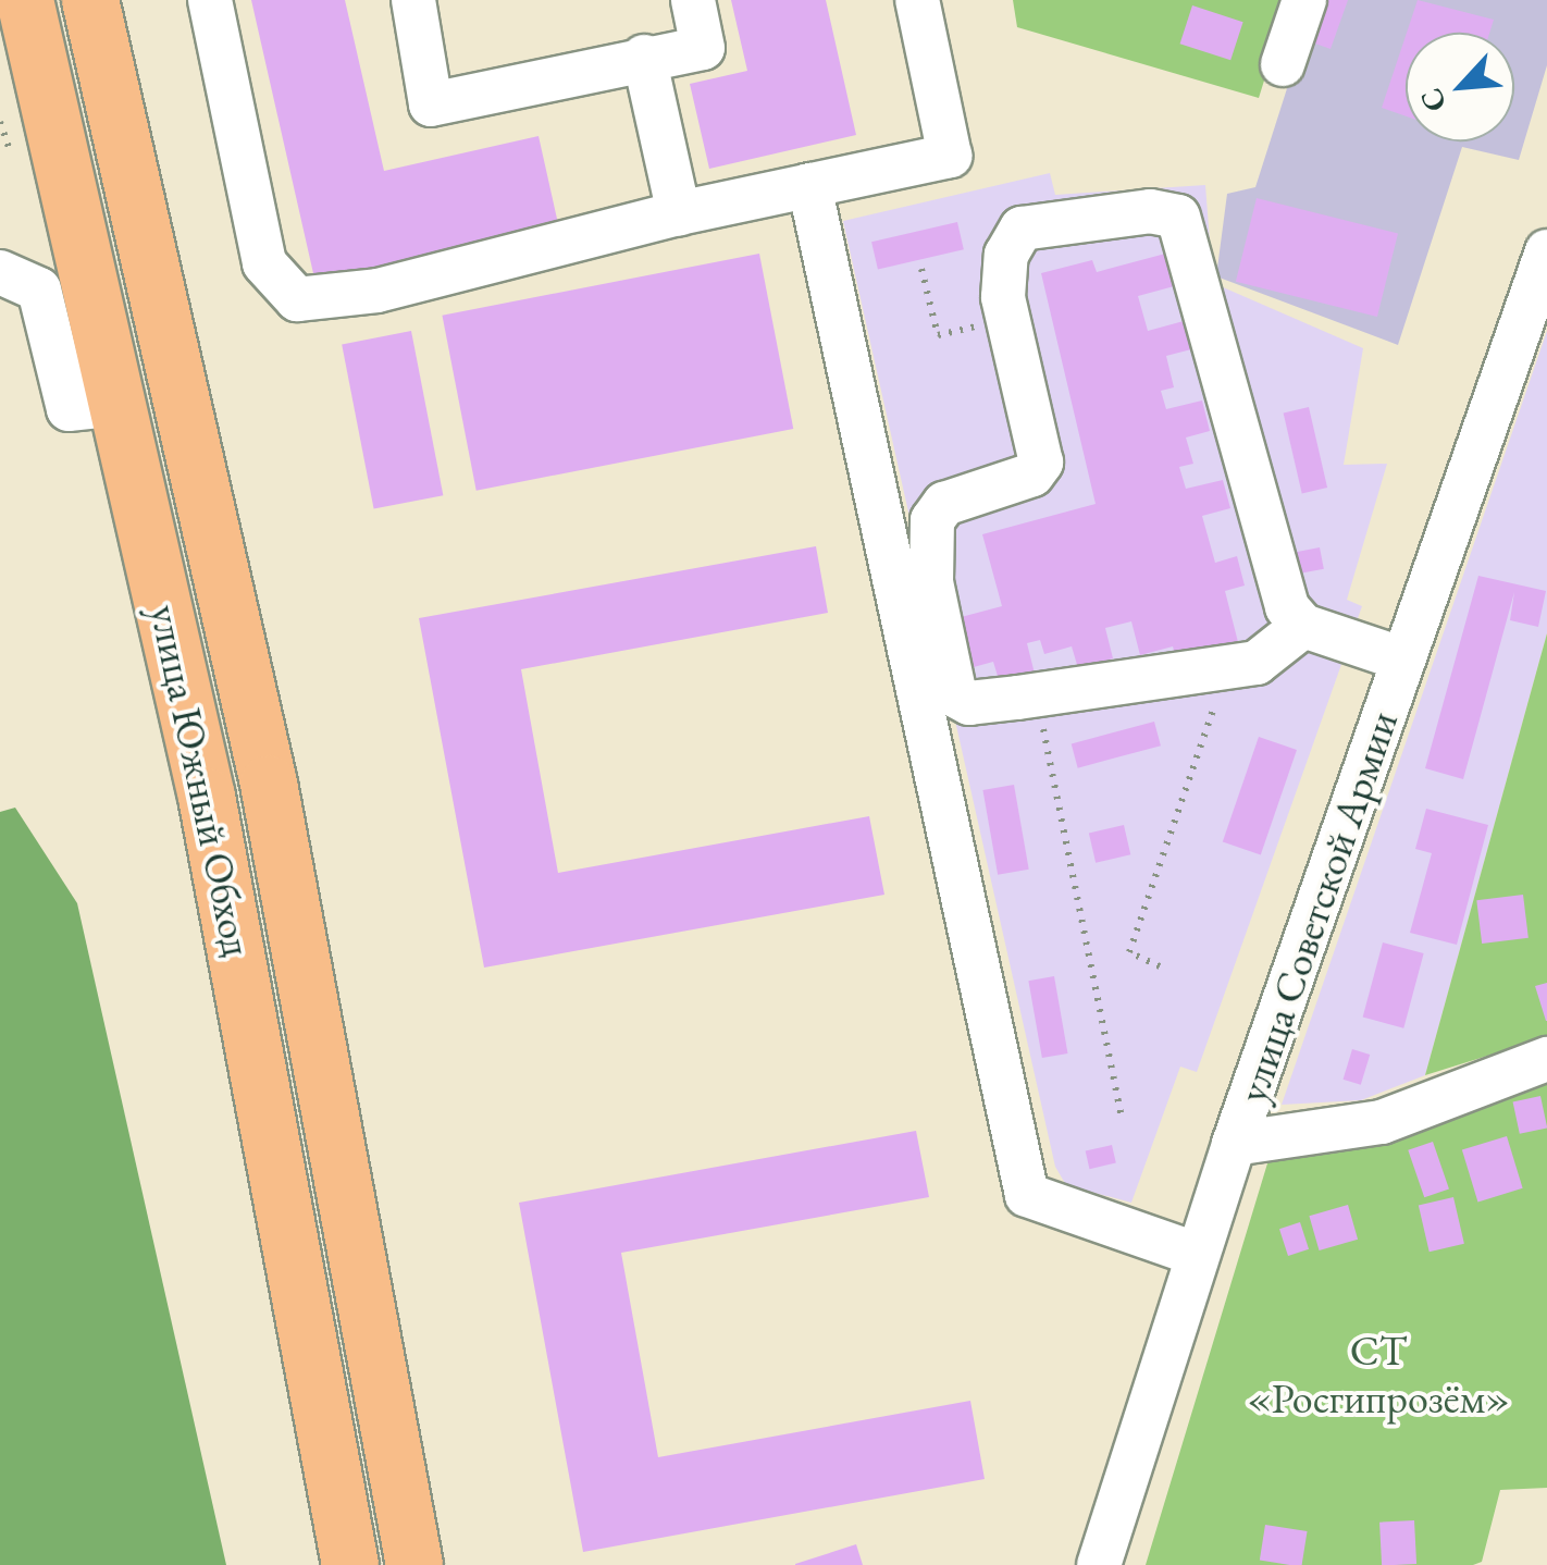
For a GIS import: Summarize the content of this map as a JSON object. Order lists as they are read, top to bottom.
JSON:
{
  "streets": {
    "main road": ["улица Южный Обход"],
    "street": ["улица Советской Армии"]
  },
  "parks": ["СТ «Росгипрозём»"],
  "north": "bottom left"
}
